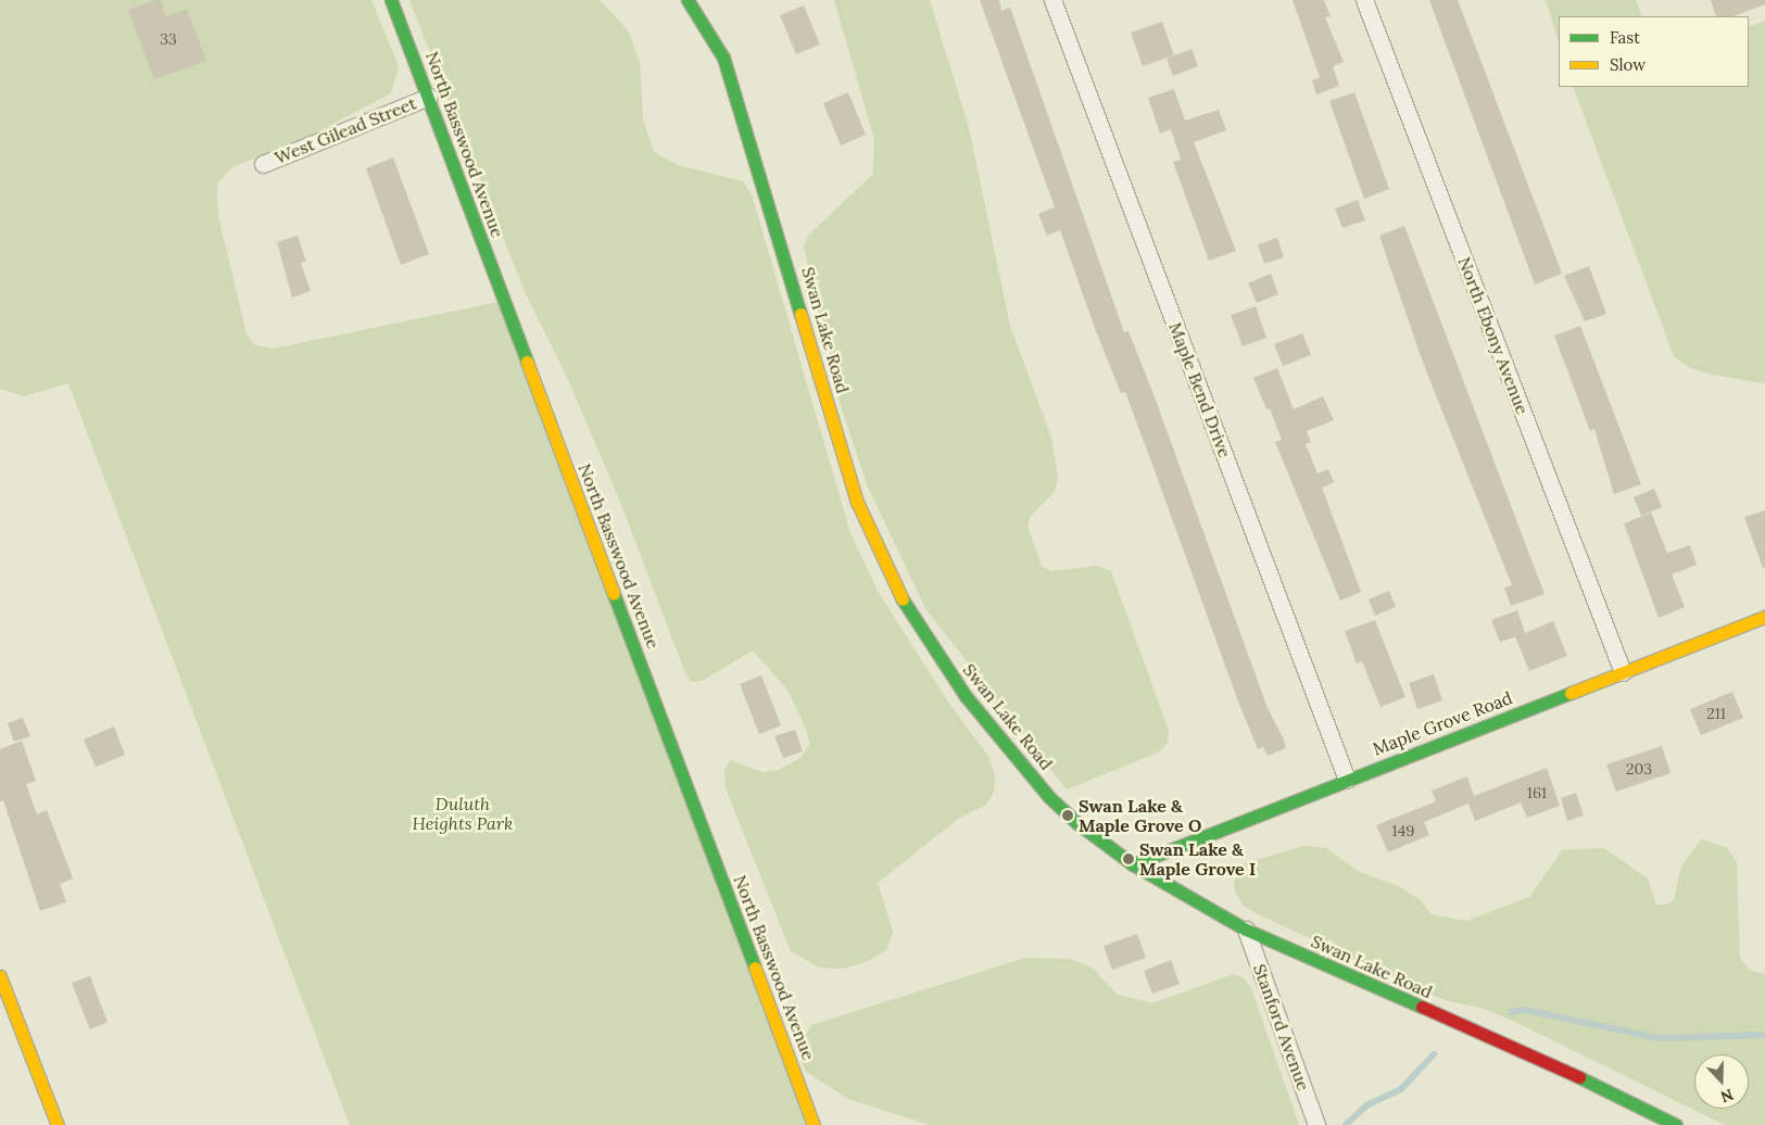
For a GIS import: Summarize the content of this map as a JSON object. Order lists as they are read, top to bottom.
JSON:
{
  "streets": {
    "street": [
      "West Gilead Street",
      "North Basswood Avenue",
      "Swan Lake Road",
      "North Ebony Avenue",
      "Maple Bend Drive",
      "Maple Grove Road",
      "Stanford Avenue"
    ]
  },
  "crossings": [
    ["West Gilead Street", "North Basswood Avenue"],
    ["Swan Lake Road", "Maple Grove Road"],
    ["Swan Lake Road", "Stanford Avenue"],
    ["North Ebony Avenue", "Maple Grove Road"],
    ["Maple Bend Drive", "Maple Grove Road"]
  ],
  "parks": ["Duluth Heights Park"],
  "places": ["Swan Lake & Maple Grove O", "Swan Lake & Maple Grove I"],
  "house_numbers": [
    "33",
    "211",
    "203",
    "161",
    "149"
  ],
  "legend": ["Fast", "Slow"],
  "north": "bottom"
}
